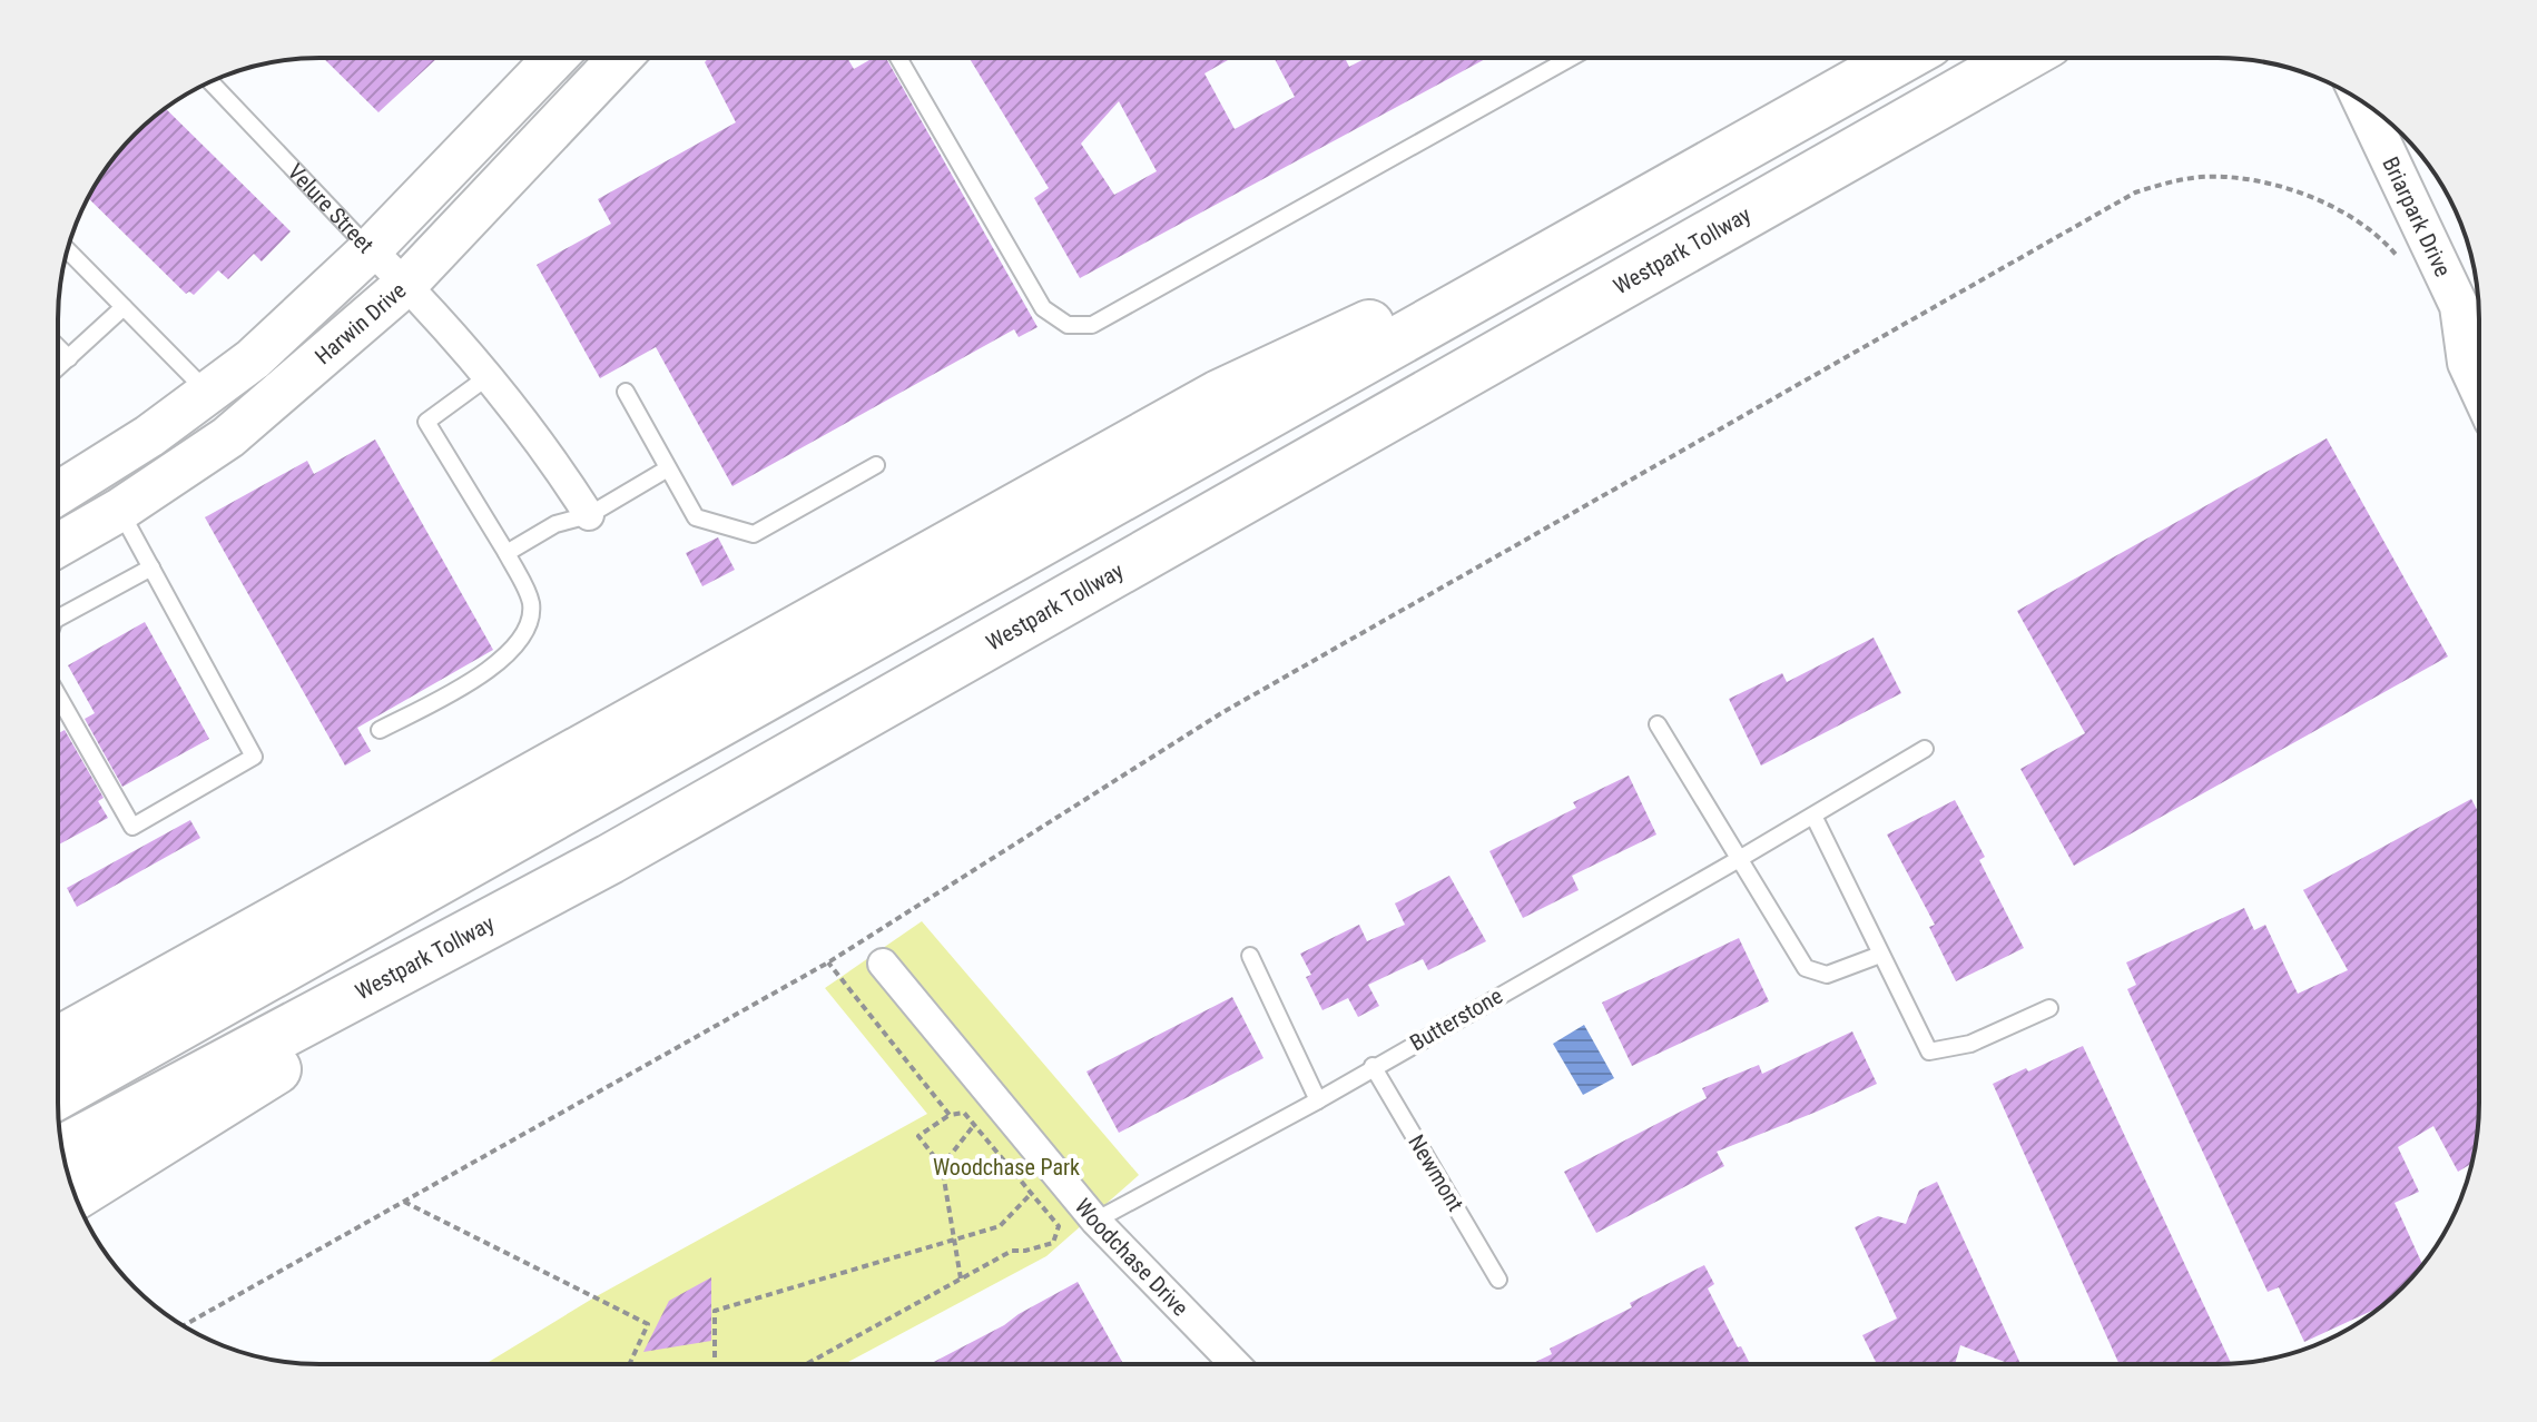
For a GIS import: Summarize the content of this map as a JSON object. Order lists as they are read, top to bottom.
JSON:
{
  "streets": {
    "highway": ["Westpark Tollway"],
    "main road": ["Harwin Drive"],
    "street": ["Velure Street", "Briarpark Drive", "Woodchase Drive"],
    "lane": ["Butterstone", "Newmont"]
  },
  "crossings": [
    ["Velure Street", "Harwin Drive"],
    ["Butterstone", "Newmont"],
    ["Butterstone", "Woodchase Drive"]
  ],
  "parks": ["Woodchase Park"]
}
